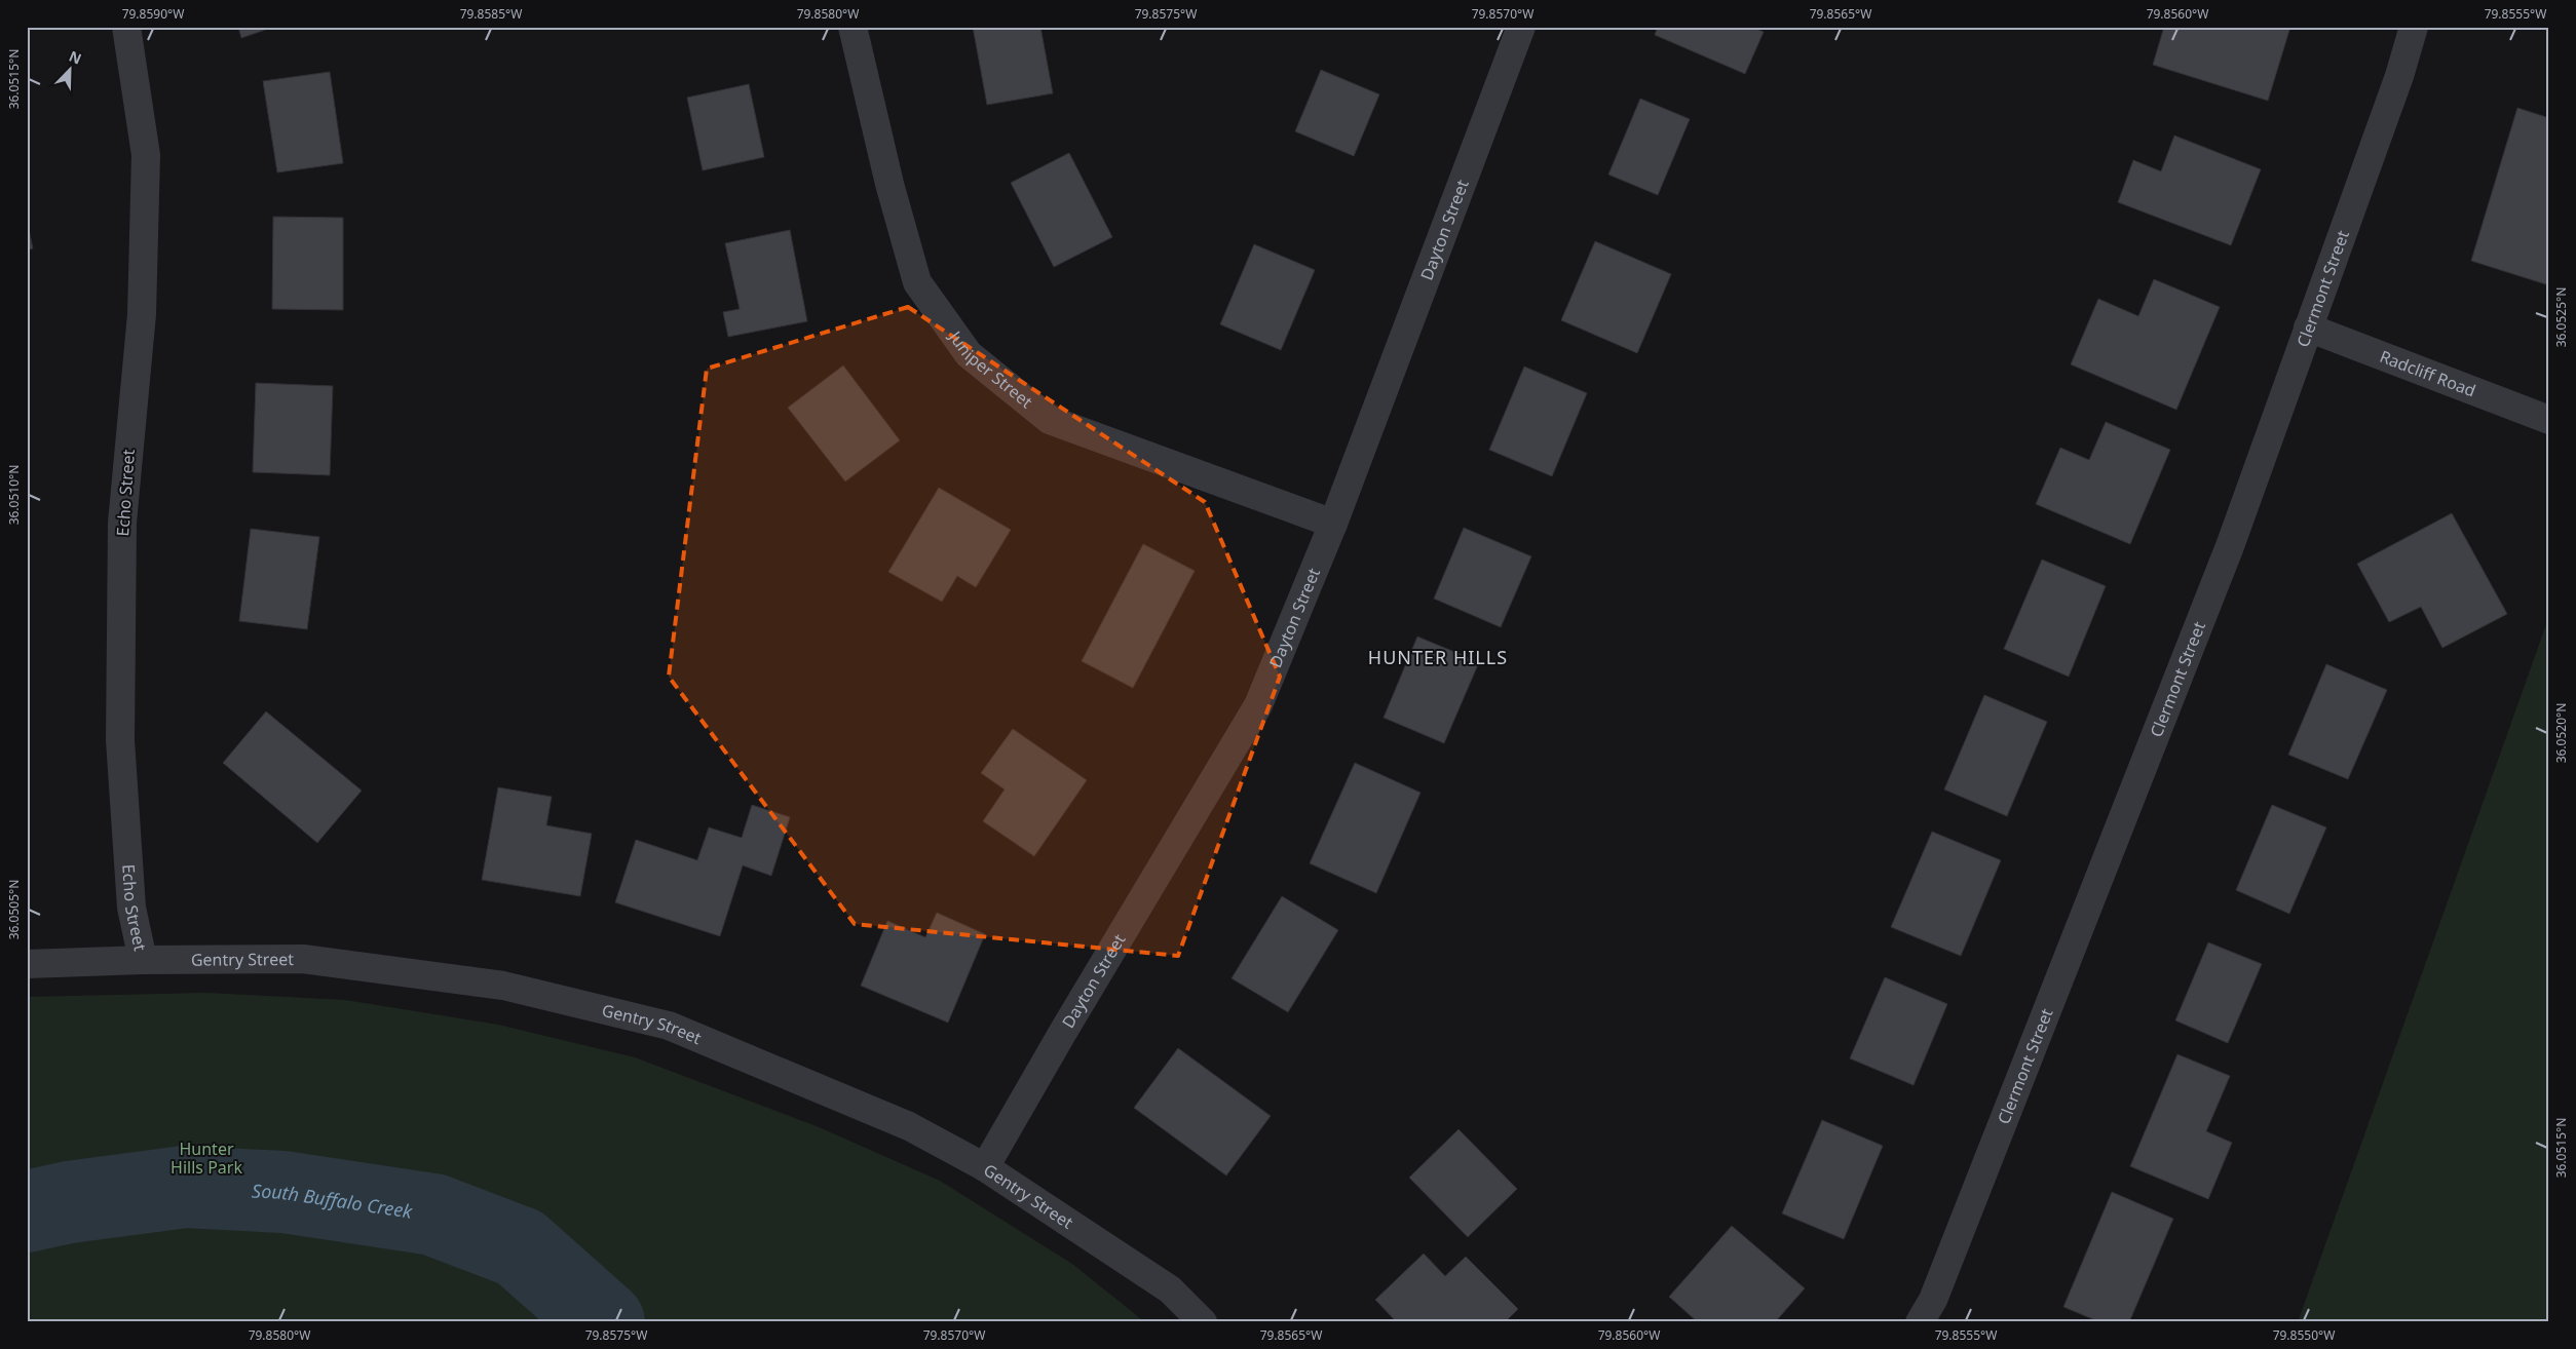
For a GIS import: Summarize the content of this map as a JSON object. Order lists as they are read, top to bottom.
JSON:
{
  "streets": {
    "street": [
      "Dayton Street",
      "Clermont Street",
      "Juniper Street",
      "Radcliff Road",
      "Echo Street",
      "Gentry Street"
    ]
  },
  "crossings": [
    ["Dayton Street", "Juniper Street"],
    ["Dayton Street", "Gentry Street"],
    ["Clermont Street", "Radcliff Road"],
    ["Echo Street", "Gentry Street"]
  ],
  "districts": ["HUNTER HILLS"],
  "water": ["South Buffalo Creek"],
  "parks": ["Hunter Hills Park"],
  "north": "top right",
  "coordinates": [
    "79.8590°W",
    "79.8585°W",
    "79.8580°W",
    "79.8575°W",
    "79.8570°W",
    "79.8565°W",
    "79.8560°W",
    "79.8555°W",
    "36.0515°N",
    "36.0525°N",
    "36.0510°N",
    "36.0520°N",
    "36.0505°N",
    "79.8550°W"
  ]
}
